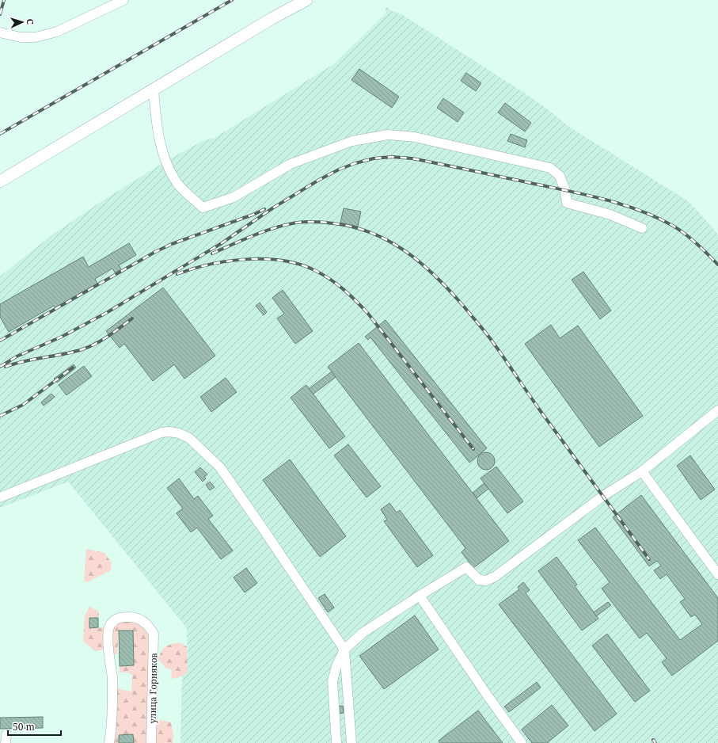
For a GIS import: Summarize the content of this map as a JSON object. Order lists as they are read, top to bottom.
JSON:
{
  "streets": {
    "street": ["улица Горняков"]
  },
  "scale_bar": "50 m",
  "north": "right"
}
